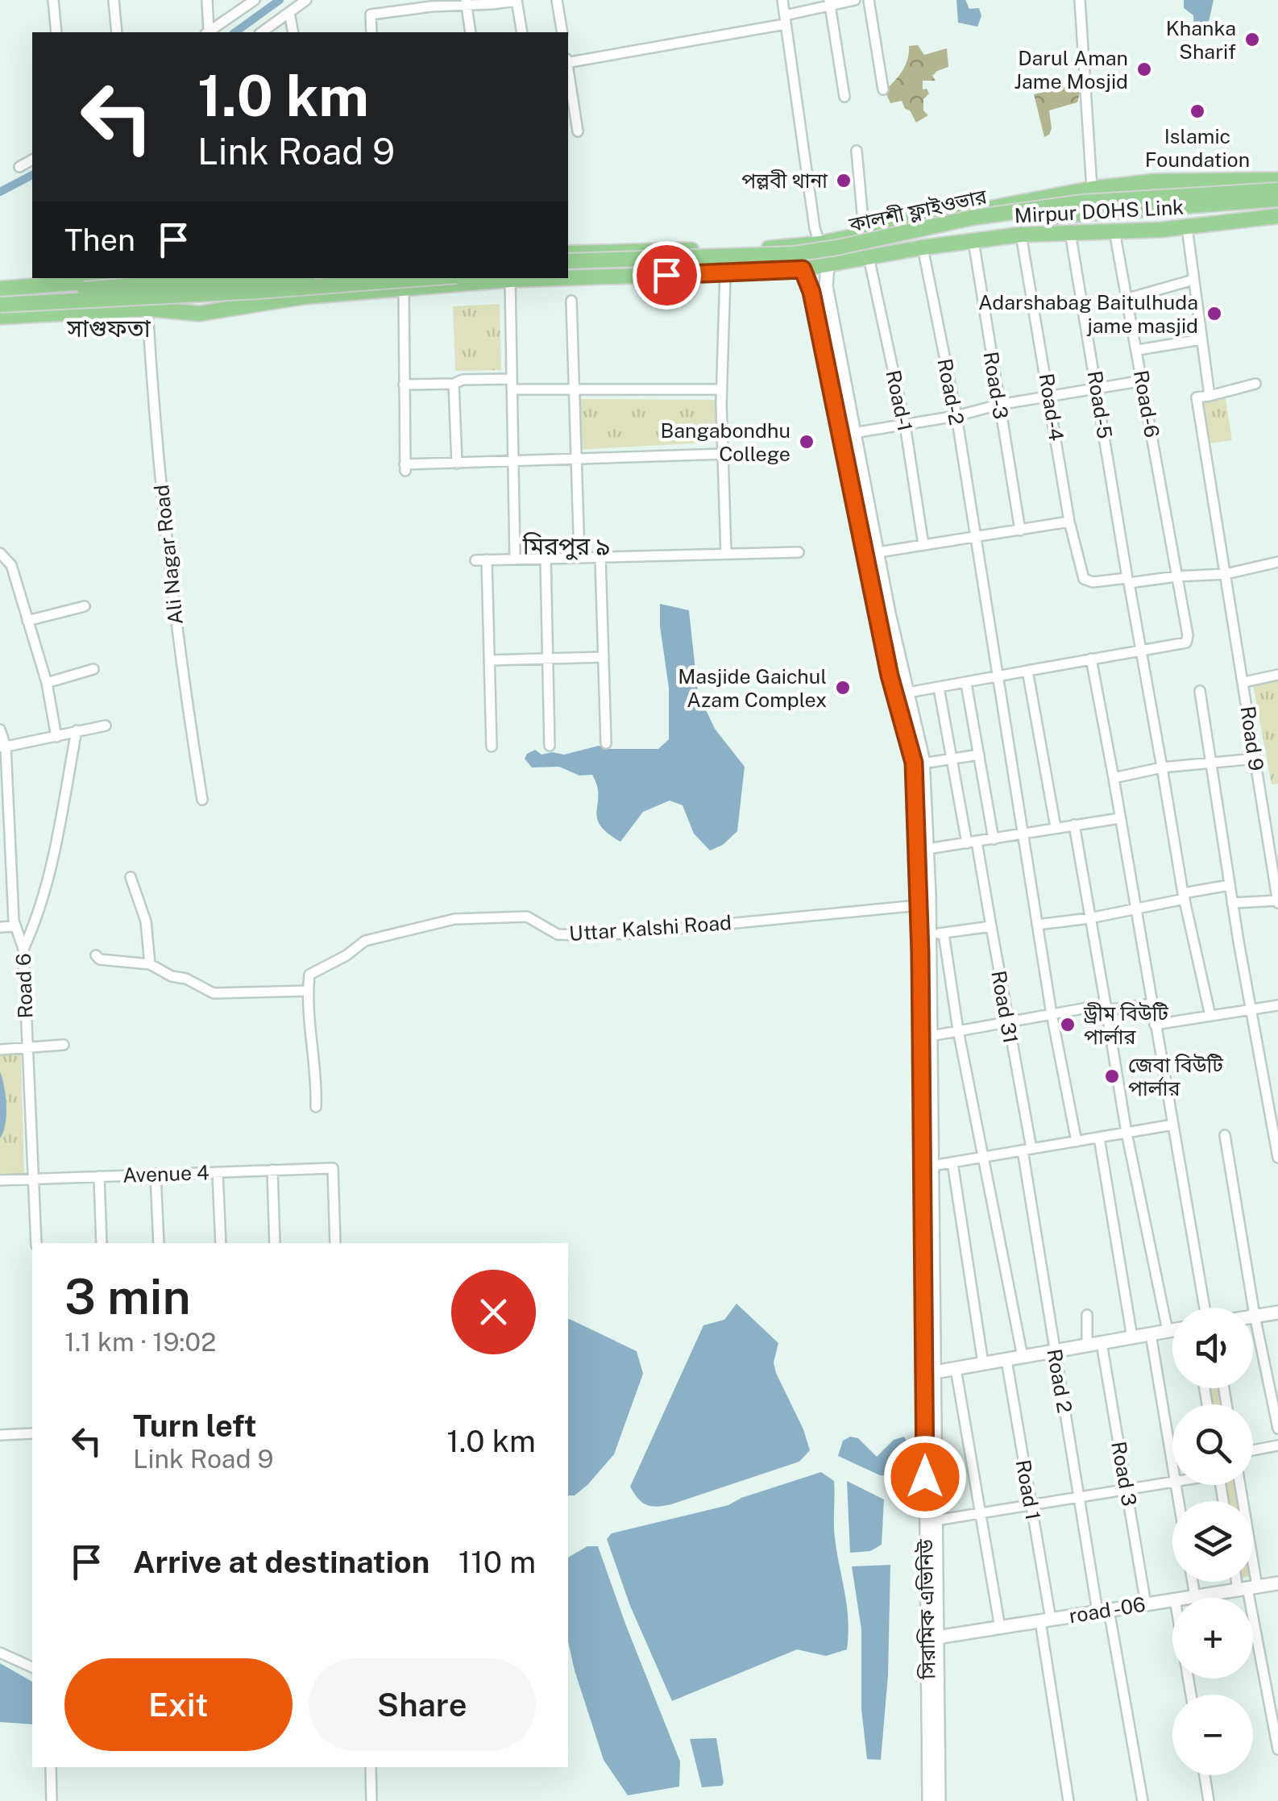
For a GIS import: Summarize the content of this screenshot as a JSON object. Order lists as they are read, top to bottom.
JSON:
{
  "streets": {
    "main road": [
      "কালশী ফ্লাইওভার",
      "Mirpur DOHS Link",
      "সিরামিক এভিনিউ",
      "road -06"
    ],
    "street": [
      "Road-3",
      "Road-2",
      "Road-1",
      "Road-6",
      "Road-5",
      "Road-4",
      "Ali Nagar Road",
      "Road 9",
      "Uttar Kalshi Road",
      "Road 6",
      "Road 31",
      "Avenue 4",
      "Road 2",
      "Road 3",
      "Road 1"
    ]
  },
  "crossings": [
    ["Mirpur DOHS Link", "Road-3"],
    ["Mirpur DOHS Link", "Road-2"],
    ["Mirpur DOHS Link", "Road-1"],
    ["Mirpur DOHS Link", "Road-6"],
    ["Mirpur DOHS Link", "Road-5"],
    ["Mirpur DOHS Link", "Road-4"],
    ["Mirpur DOHS Link", "Ali Nagar Road"],
    ["Mirpur DOHS Link", "সিরামিক এভিনিউ"],
    ["Road-6", "Road-5"],
    ["Road-5", "Road-4"],
    ["Uttar Kalshi Road", "সিরামিক এভিনিউ"],
    ["Road 6", "Avenue 4"],
    ["Road 31", "Road 2"],
    ["Road 2", "road -06"],
    ["Road 3", "road -06"],
    ["Road 1", "road -06"],
    ["সিরামিক এভিনিউ", "road -06"]
  ],
  "districts": ["সাগুফতা", "মিরপুর ৯"],
  "places": [
    "Khanka Sharif",
    "Darul Aman Jame Mosjid",
    "Islamic Foundation",
    "পল্লবী থানা",
    "Adarshabag Baitulhuda jame masjid",
    "Bangabondhu College",
    "Masjide Gaichul Azam Complex",
    "ড্রীম বিউটি পার্লার",
    "জেবা বিউটি পার্লার"
  ],
  "page": {
    "turn": ["1.0 km", "Link Road 9"],
    "then": "Then",
    "heading": ["3 min", "1.1 km · 19:02"],
    "map_buttons": ["+", "−"],
    "list": [
      {
        "name": "Turn left",
        "note": "Link Road 9",
        "value": "1.0 km"
      },
      {
        "name": "Arrive at destination",
        "value": "110 m"
      }
    ],
    "buttons": ["Exit", "Share"]
  }
}
